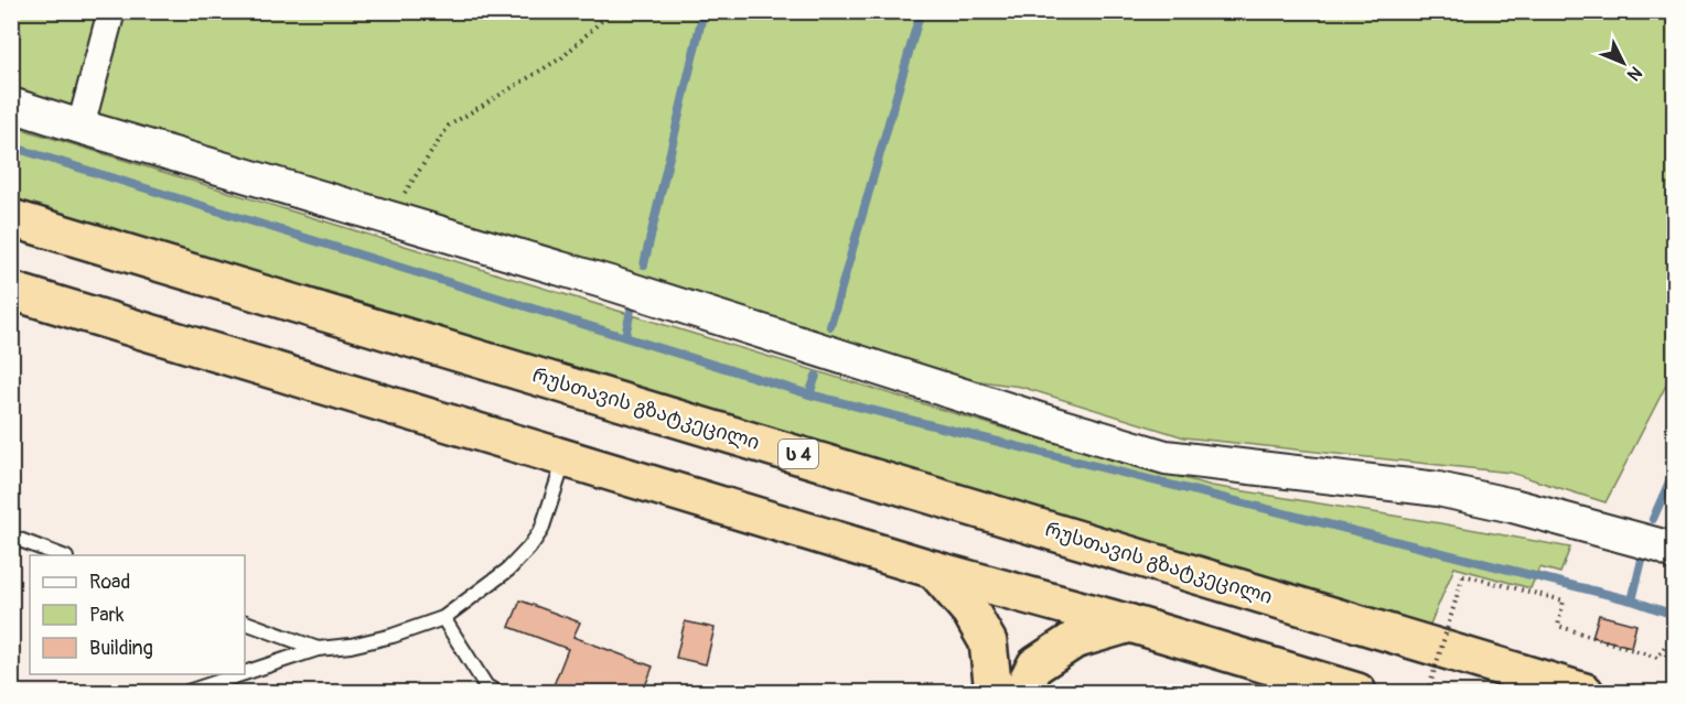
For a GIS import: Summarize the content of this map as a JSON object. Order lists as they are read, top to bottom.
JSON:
{
  "streets": {
    "highway": ["რუსთავის გზატკეცილი", "ს 4"]
  },
  "legend": ["Road", "Park", "Building"],
  "north": "bottom right"
}
